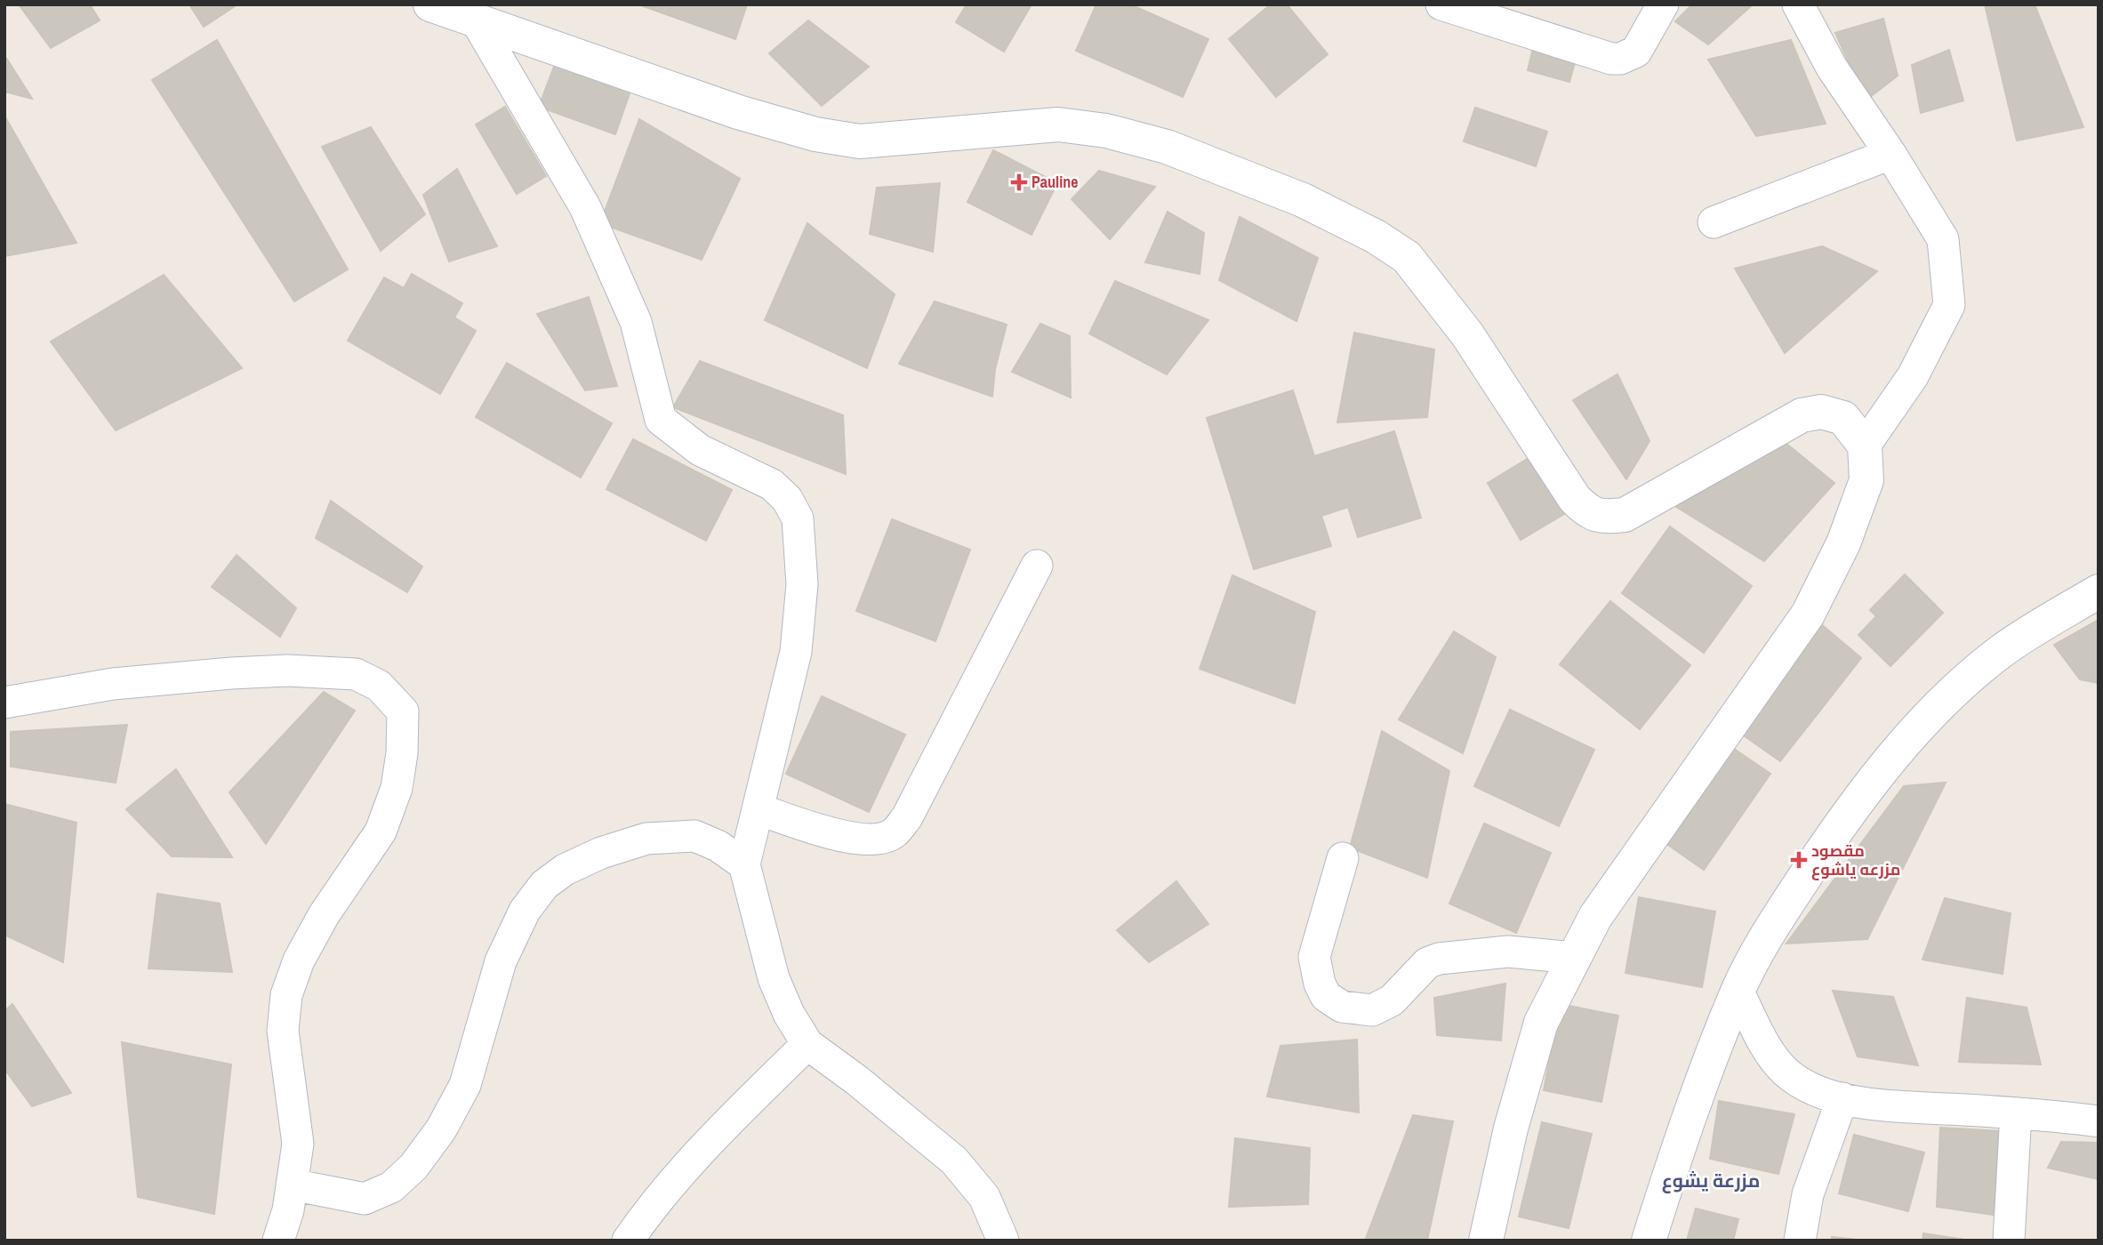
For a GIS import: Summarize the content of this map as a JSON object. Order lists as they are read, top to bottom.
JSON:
{
  "districts": ["مزرعة يشوع"],
  "places": {
    "health": ["Pauline", "مقصود مزرعه ياشوع"]
  }
}
